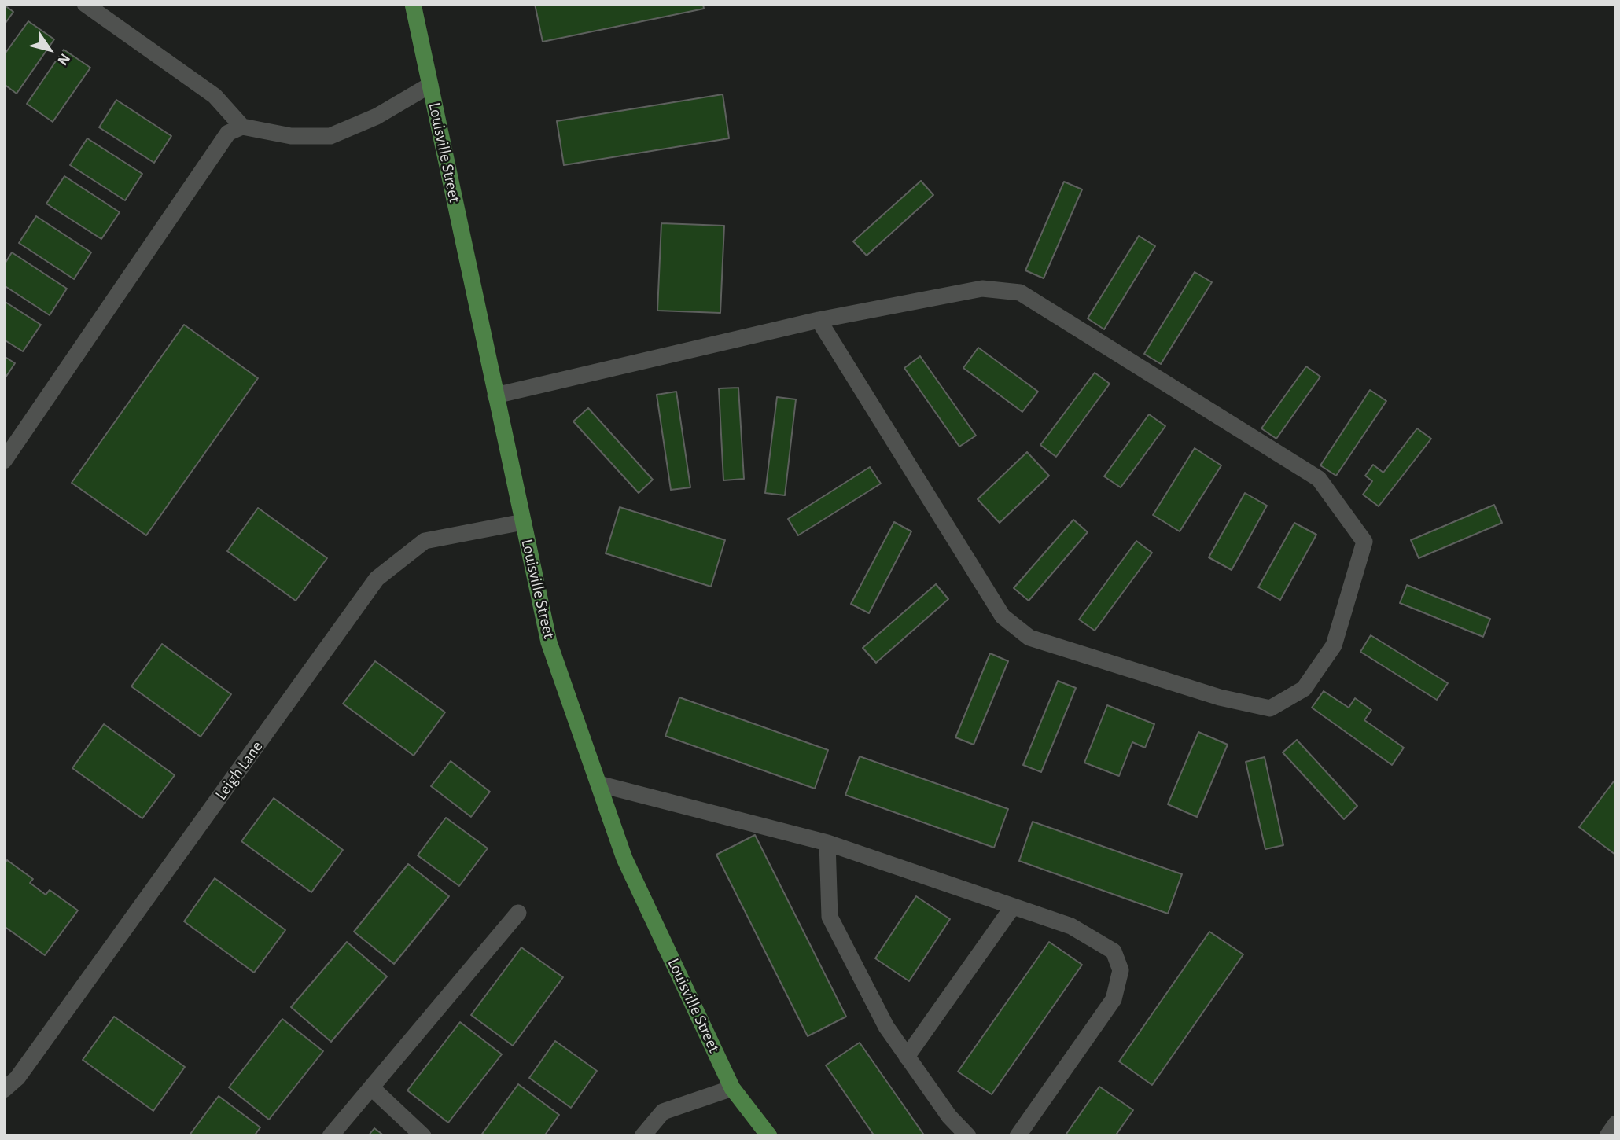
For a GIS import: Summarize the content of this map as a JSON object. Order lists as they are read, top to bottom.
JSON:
{
  "streets": {
    "main road": ["Louisville Street"],
    "street": ["Leigh Lane"]
  },
  "crossings": [
    ["Louisville Street", "Leigh Lane"]
  ],
  "north": "bottom right"
}
